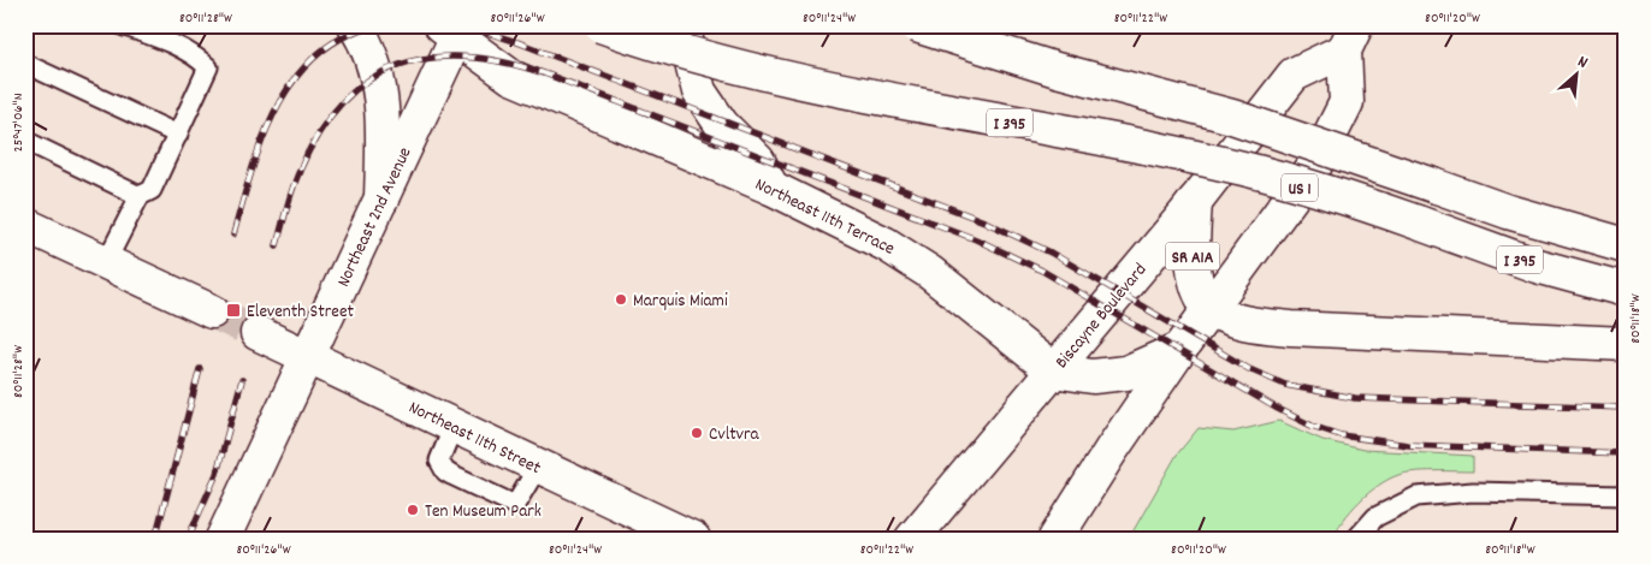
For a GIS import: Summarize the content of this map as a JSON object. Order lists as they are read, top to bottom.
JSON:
{
  "streets": {
    "main road": [
      "I 395",
      "US 1",
      "Northeast 11th Terrace",
      "Northeast 2nd Avenue",
      "SR A1A",
      "Biscayne Boulevard",
      "Northeast 11th Street"
    ]
  },
  "crossings": [
    ["Northeast 11th Terrace", "Northeast 2nd Avenue"],
    ["Northeast 11th Terrace", "Biscayne Boulevard"],
    ["Northeast 2nd Avenue", "Northeast 11th Street"],
    ["SR A1A", "Biscayne Boulevard"]
  ],
  "places": {
    "other": ["Marquis Miami", "Cvltvra", "Ten Museum Park"],
    "transit": ["Eleventh Street"]
  },
  "north": "top right",
  "coordinates": [
    "80°11'28\"W",
    "80°11'26\"W",
    "80°11'24\"W",
    "80°11'22\"W",
    "80°11'20\"W",
    "25°47'06\"N",
    "80°11'18\"W"
  ]
}
